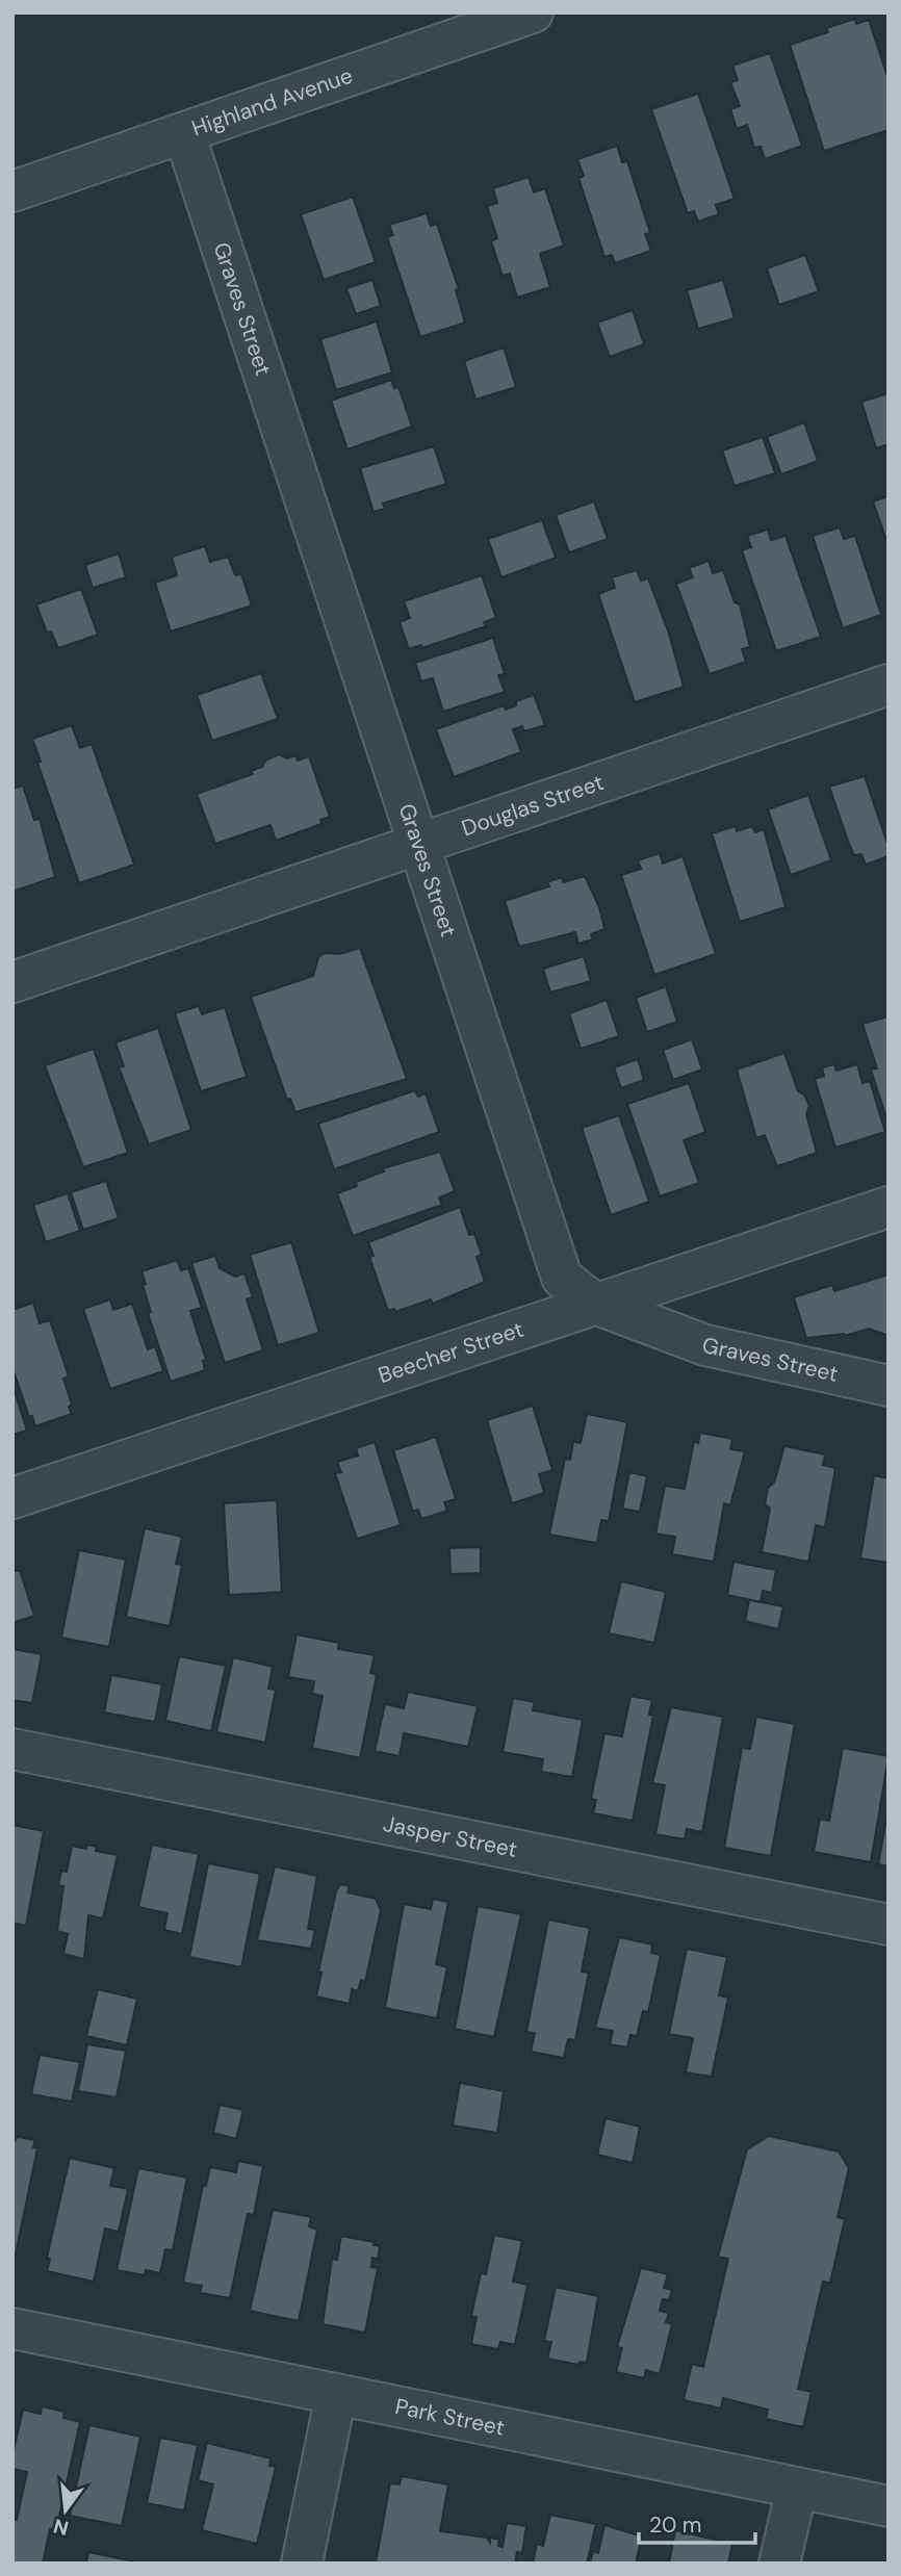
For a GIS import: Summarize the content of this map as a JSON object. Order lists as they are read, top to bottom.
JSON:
{
  "streets": {
    "street": [
      "Highland Avenue",
      "Graves Street",
      "Douglas Street",
      "Beecher Street",
      "Jasper Street",
      "Park Street"
    ]
  },
  "crossings": [
    ["Highland Avenue", "Graves Street"],
    ["Graves Street", "Douglas Street"],
    ["Graves Street", "Beecher Street"]
  ],
  "scale_bar": "20 m",
  "north": "bottom"
}
